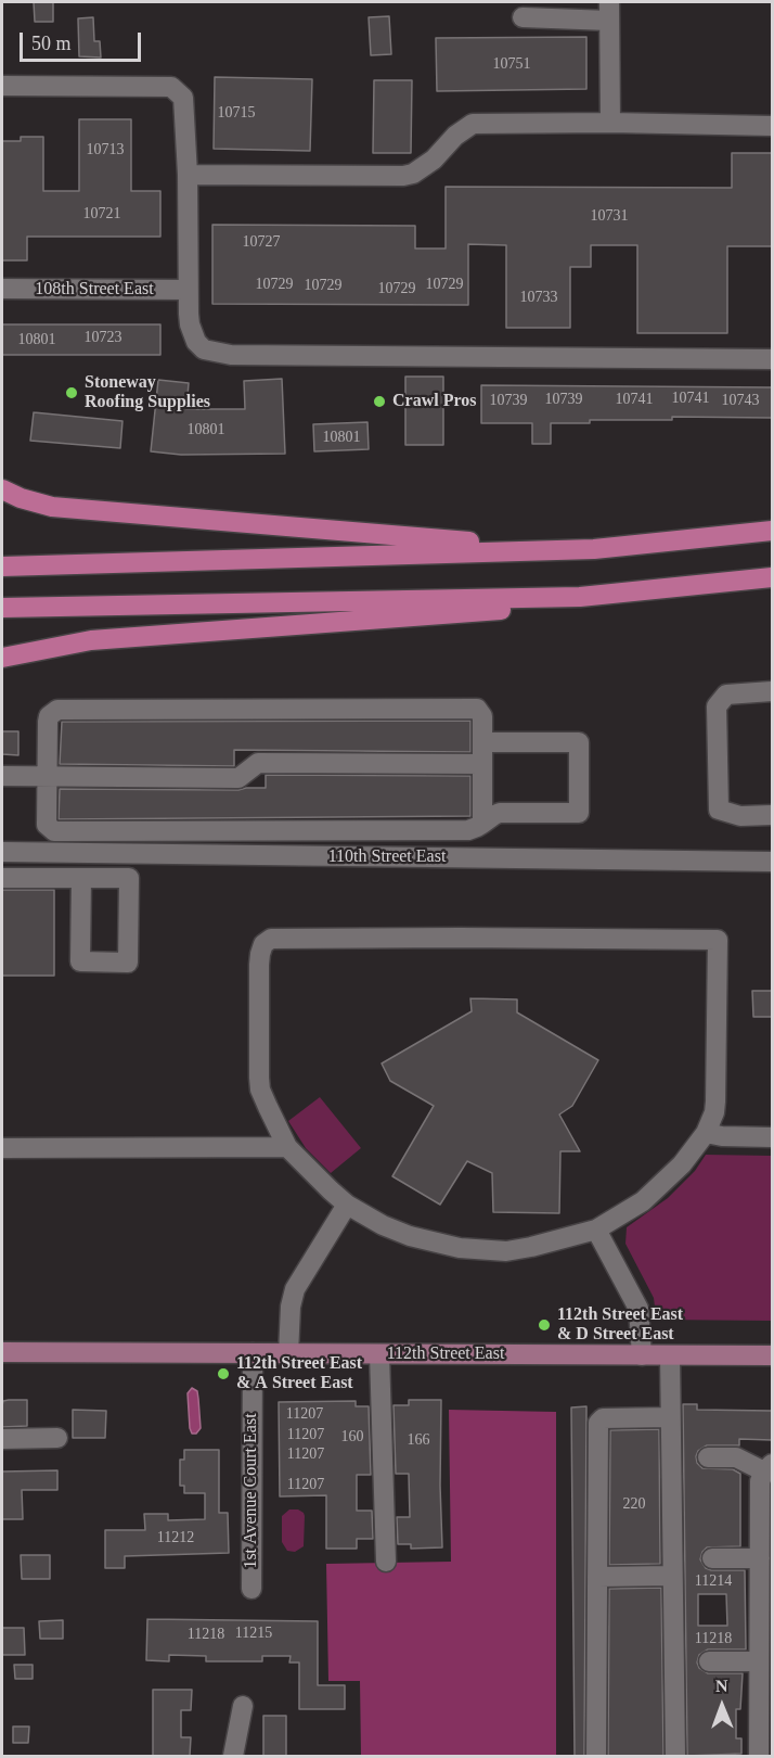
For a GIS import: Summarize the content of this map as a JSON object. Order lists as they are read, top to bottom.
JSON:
{
  "streets": {
    "main road": ["112th Street East"],
    "street": ["108th Street East", "110th Street East", "1st Avenue Court East"]
  },
  "crossings": [
    ["112th Street East", "1st Avenue Court East"]
  ],
  "places": [
    "Stoneway Roofing Supplies",
    "Crawl Pros",
    "112th Street East & D Street East",
    "112th Street East & A Street East"
  ],
  "house_numbers": [
    "10751",
    "10715",
    "10713",
    "10721",
    "10731",
    "10727",
    "10729",
    "10729",
    "10729",
    "10729",
    "10733",
    "10723",
    "10801",
    "10741",
    "10739",
    "10741",
    "10739",
    "10743",
    "10801",
    "10801",
    "11207",
    "11207",
    "160",
    "166",
    "11207",
    "11207",
    "220",
    "11212",
    "11214",
    "11215",
    "11218",
    "11218"
  ],
  "scale_bar": "50 m",
  "north": "top"
}
